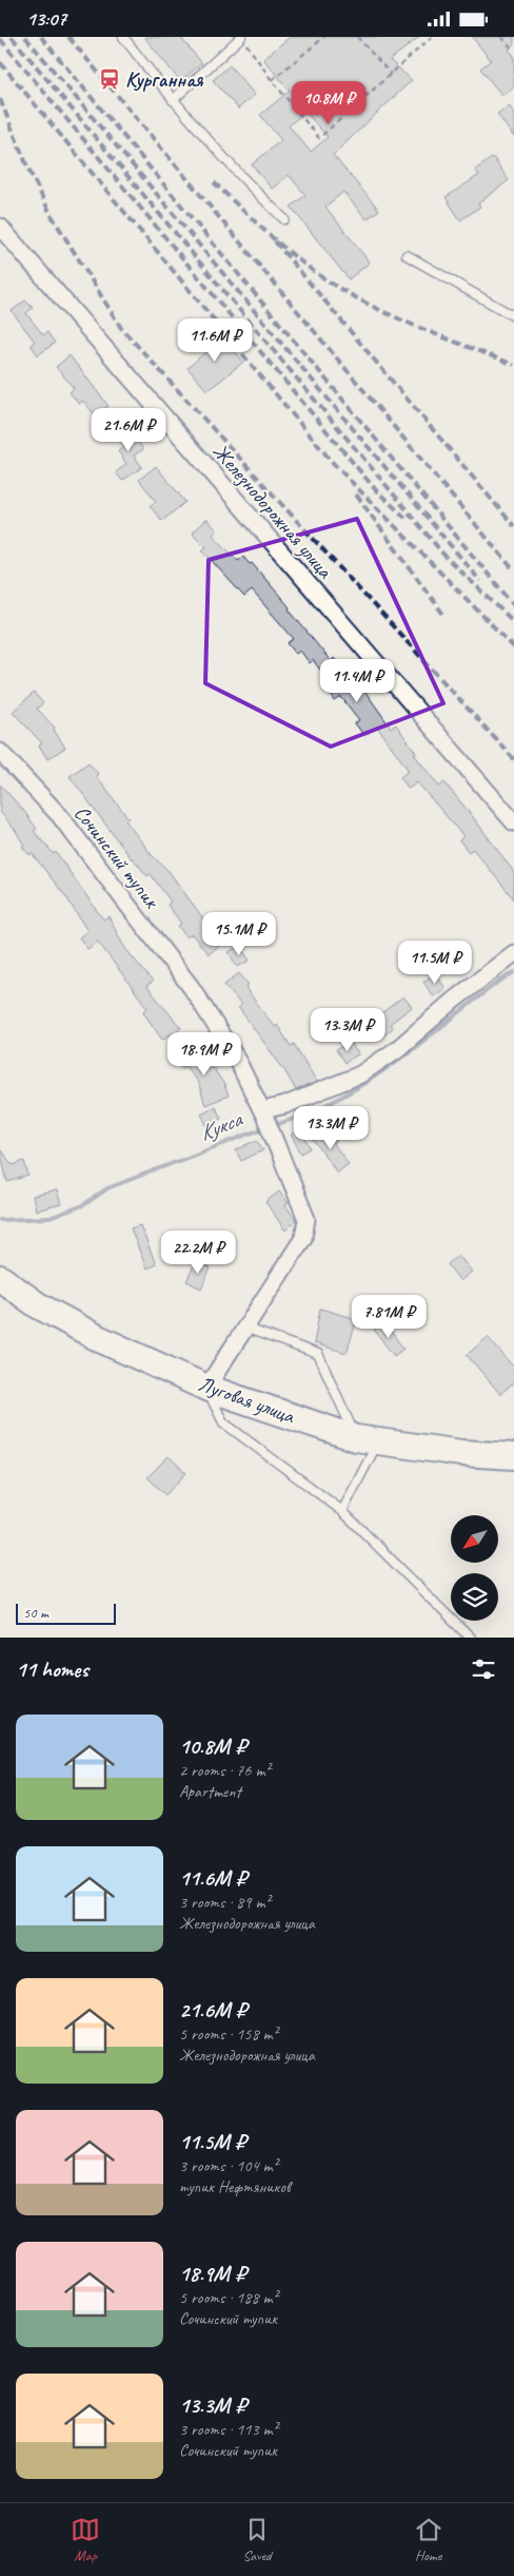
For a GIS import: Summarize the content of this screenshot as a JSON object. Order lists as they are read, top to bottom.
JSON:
{
  "streets": {
    "main road": ["Луговая улица"],
    "street": ["Железнодорожная улица", "Сочинский тупик"]
  },
  "water": ["Кукса"],
  "places": {
    "station": ["Курганная"]
  },
  "scale_bar": "50 m",
  "north": "bottom left",
  "page": {
    "status": "13:07",
    "price": [
      "10.8M ₽",
      "11.6M ₽",
      "21.6M ₽",
      "11.4M ₽",
      "15.1M ₽",
      "11.5M ₽",
      "13.3M ₽",
      "18.9M ₽",
      "13.3M ₽",
      "22.2M ₽",
      "7.81M ₽"
    ],
    "scale": "50 m",
    "heading": "11 homes",
    "list": [
      {
        "name": "10.8M ₽",
        "note": "2 rooms · 76 m² · Apartment"
      },
      {
        "name": "11.6M ₽",
        "note": "3 rooms · 89 m² · Железнодорожная улица"
      },
      {
        "name": "21.6M ₽",
        "note": "5 rooms · 158 m² · Железнодорожная улица"
      },
      {
        "name": "11.5M ₽",
        "note": "3 rooms · 104 m² · тупик Нефтяников"
      },
      {
        "name": "18.9M ₽",
        "note": "5 rooms · 188 m² · Сочинский тупик"
      },
      {
        "name": "13.3M ₽",
        "note": "3 rooms · 113 m² · Сочинский тупик"
      }
    ],
    "tabs": ["Map", "Saved", "Home"]
  }
}
